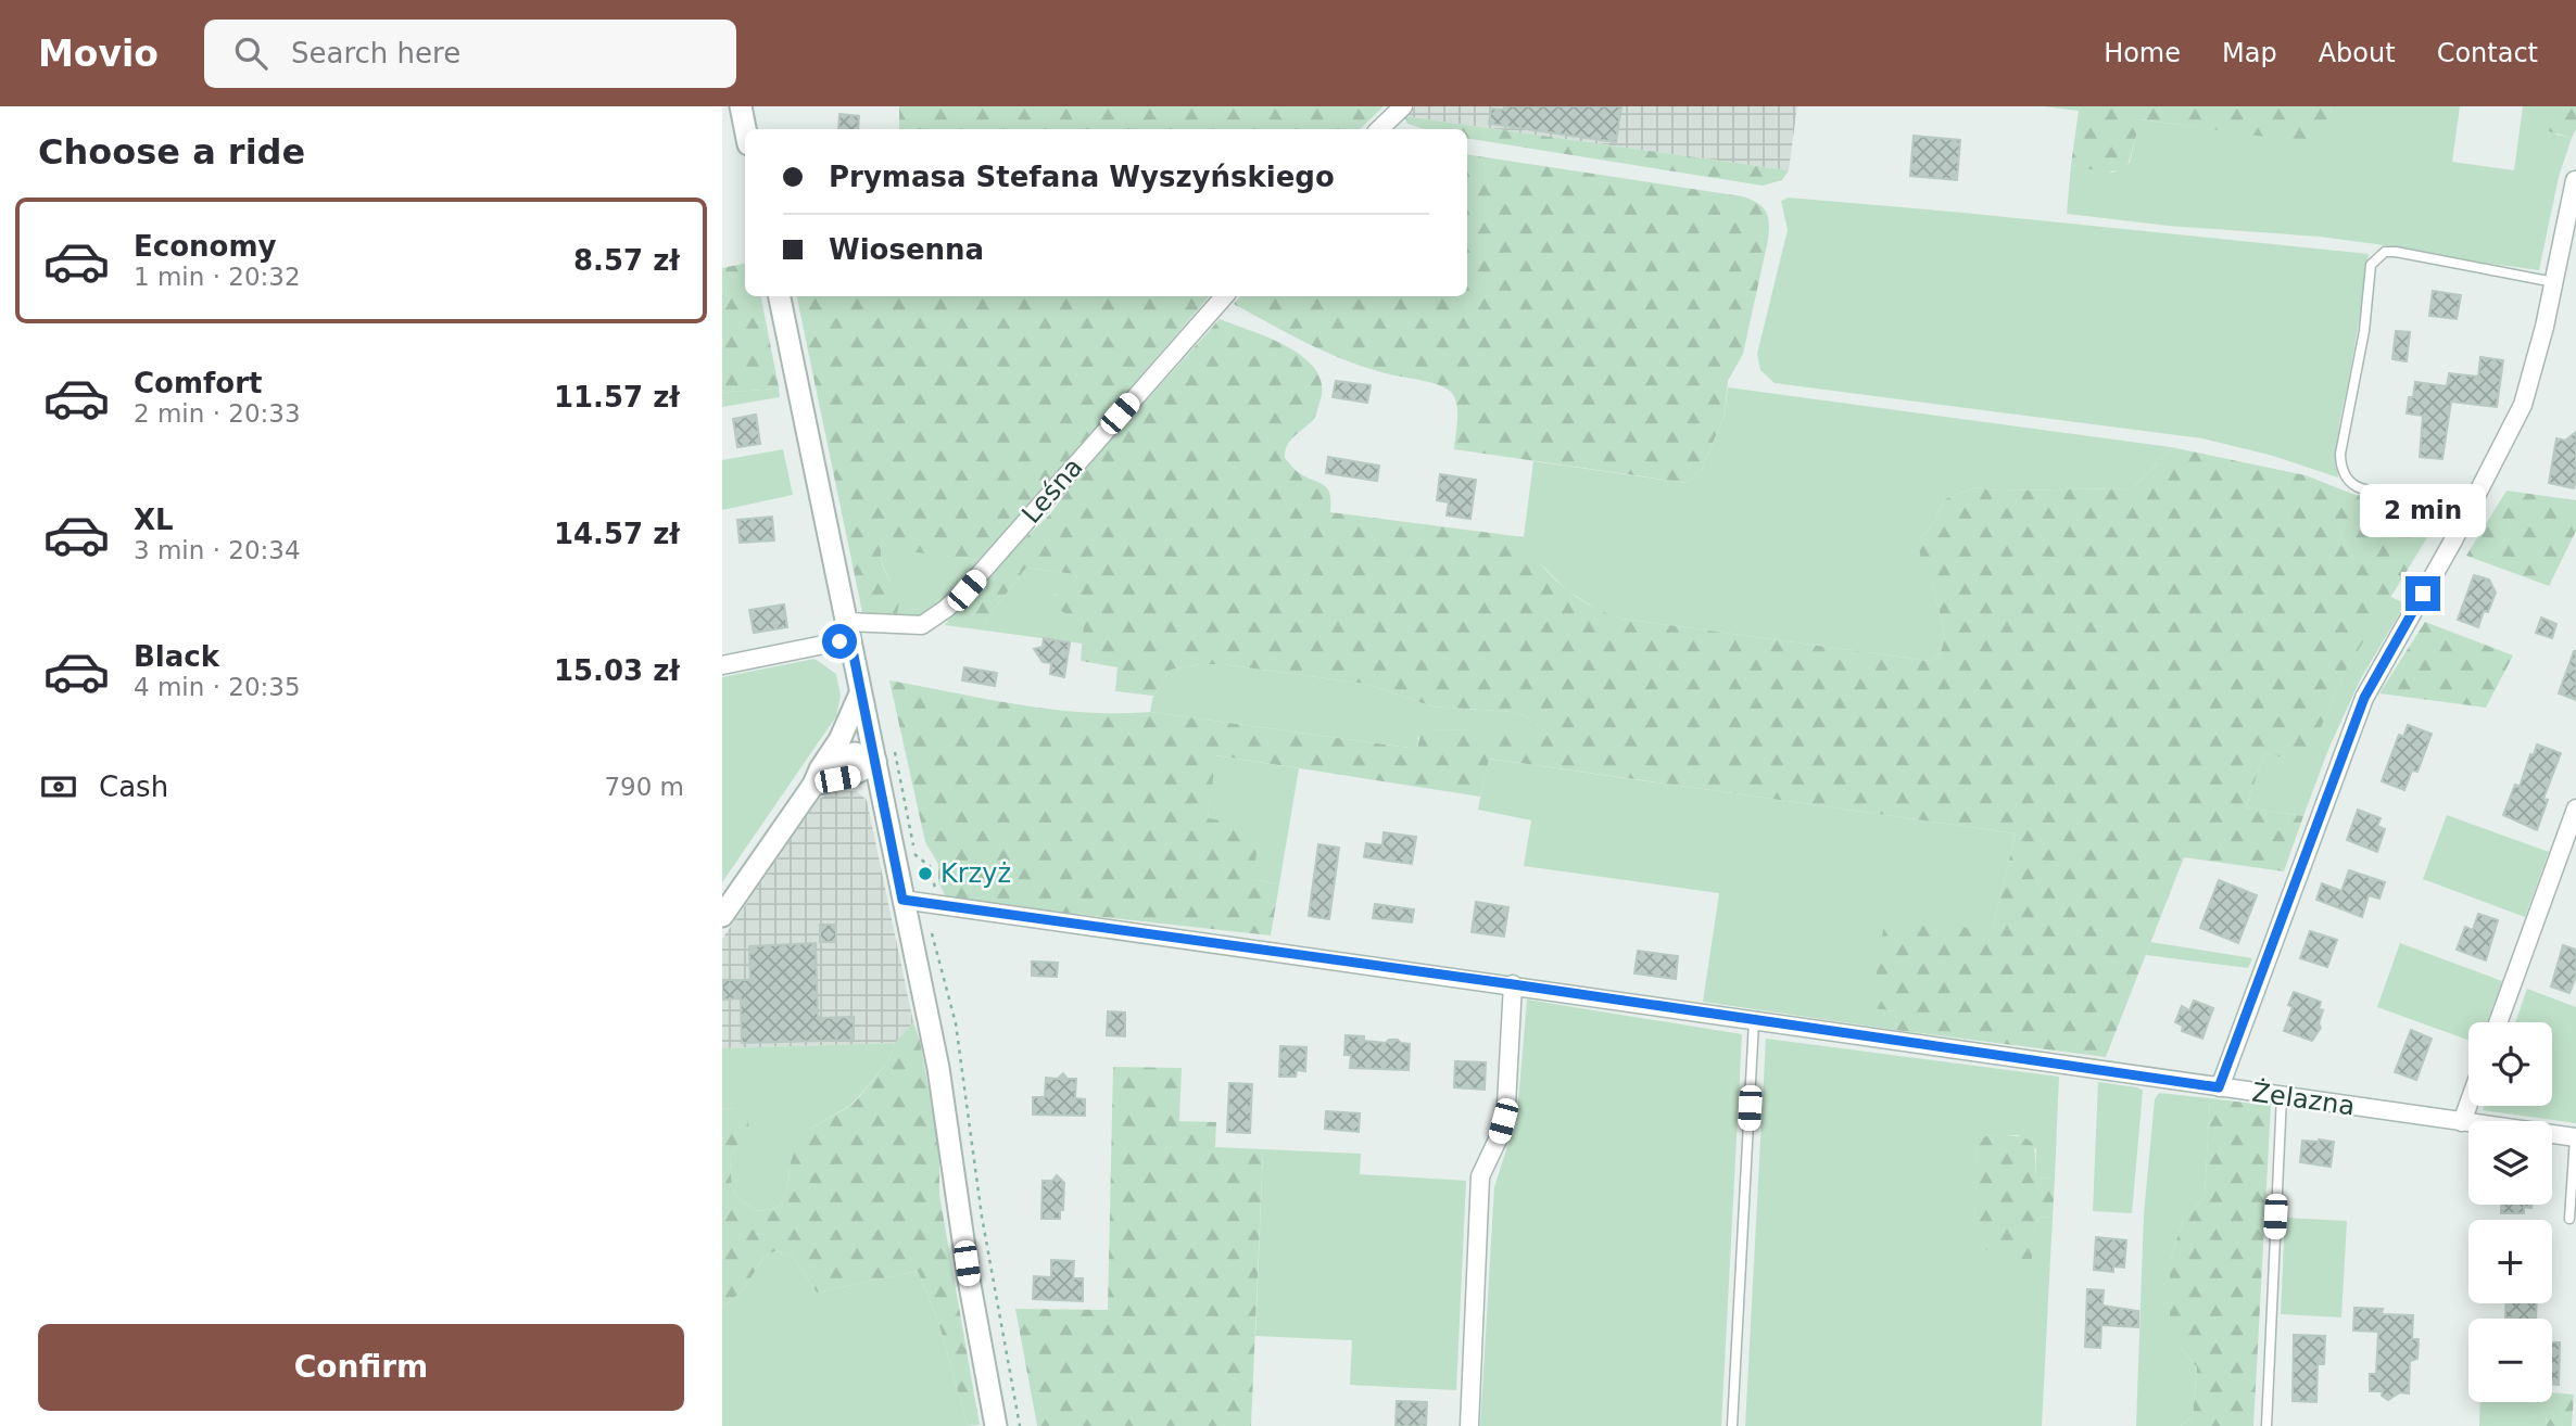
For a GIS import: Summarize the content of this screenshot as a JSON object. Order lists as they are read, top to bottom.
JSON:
{
  "streets": {
    "street": ["Leśna", "Żelazna"]
  },
  "places": ["Krzyż"],
  "page": {
    "header": "Movio",
    "search": "Search here",
    "nav": [
      "Home",
      "Map",
      "About",
      "Contact"
    ],
    "heading": "Choose a ride",
    "banner": ["Prymasa Stefana Wyszyńskiego", "Wiosenna"],
    "list": [
      {
        "name": "Economy",
        "note": "1 min · 20:32",
        "value": "8.57 zł"
      },
      {
        "name": "Comfort",
        "note": "2 min · 20:33",
        "value": "11.57 zł"
      },
      {
        "name": "XL",
        "note": "3 min · 20:34",
        "value": "14.57 zł"
      },
      {
        "name": "Black",
        "note": "4 min · 20:35",
        "value": "15.03 zł"
      }
    ],
    "bubble": "2 min",
    "pay": ["Cash", "790 m"],
    "map_buttons": ["+", "−"],
    "buttons": "Confirm"
  }
}
